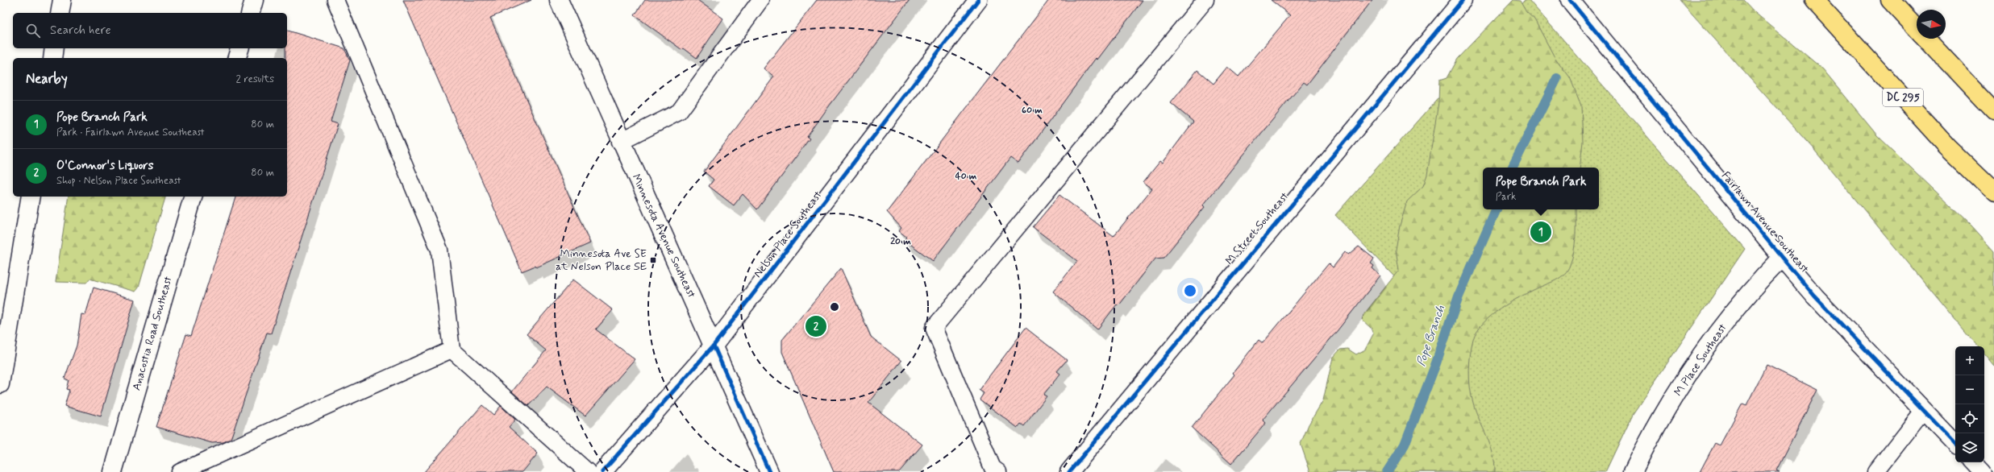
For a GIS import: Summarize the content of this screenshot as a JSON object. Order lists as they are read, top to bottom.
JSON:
{
  "streets": {
    "highway": ["DC 295"],
    "street": [
      "Fairlawn Avenue Southeast",
      "M Street Southeast",
      "Nelson Place Southeast",
      "Minnesota Avenue Southeast",
      "Anacostia Road Southeast",
      "M Place Southeast"
    ]
  },
  "crossings": [
    ["Fairlawn Avenue Southeast", "M Place Southeast"],
    ["Nelson Place Southeast", "Minnesota Avenue Southeast"]
  ],
  "water": ["Pope Branch"],
  "places": {
    "transit": ["Minnesota Ave SE at Nelson Place SE"]
  },
  "north": "right",
  "page": {
    "search": "Search here",
    "heading": ["Nearby", "2 results"],
    "list": [
      {
        "mark": "1",
        "name": "Pope Branch Park",
        "note": "Park · Fairlawn Avenue Southeast",
        "value": "80 m"
      },
      {
        "mark": "2",
        "name": "O'Connor's Liquors",
        "note": "Shop · Nelson Place Southeast",
        "value": "80 m"
      }
    ],
    "popup": ["Pope Branch Park", "Park"],
    "pins": ["1", "2"],
    "map_buttons": ["+", "−"]
  },
  "rings": ["60 m", "40 m", "20 m"]
}
